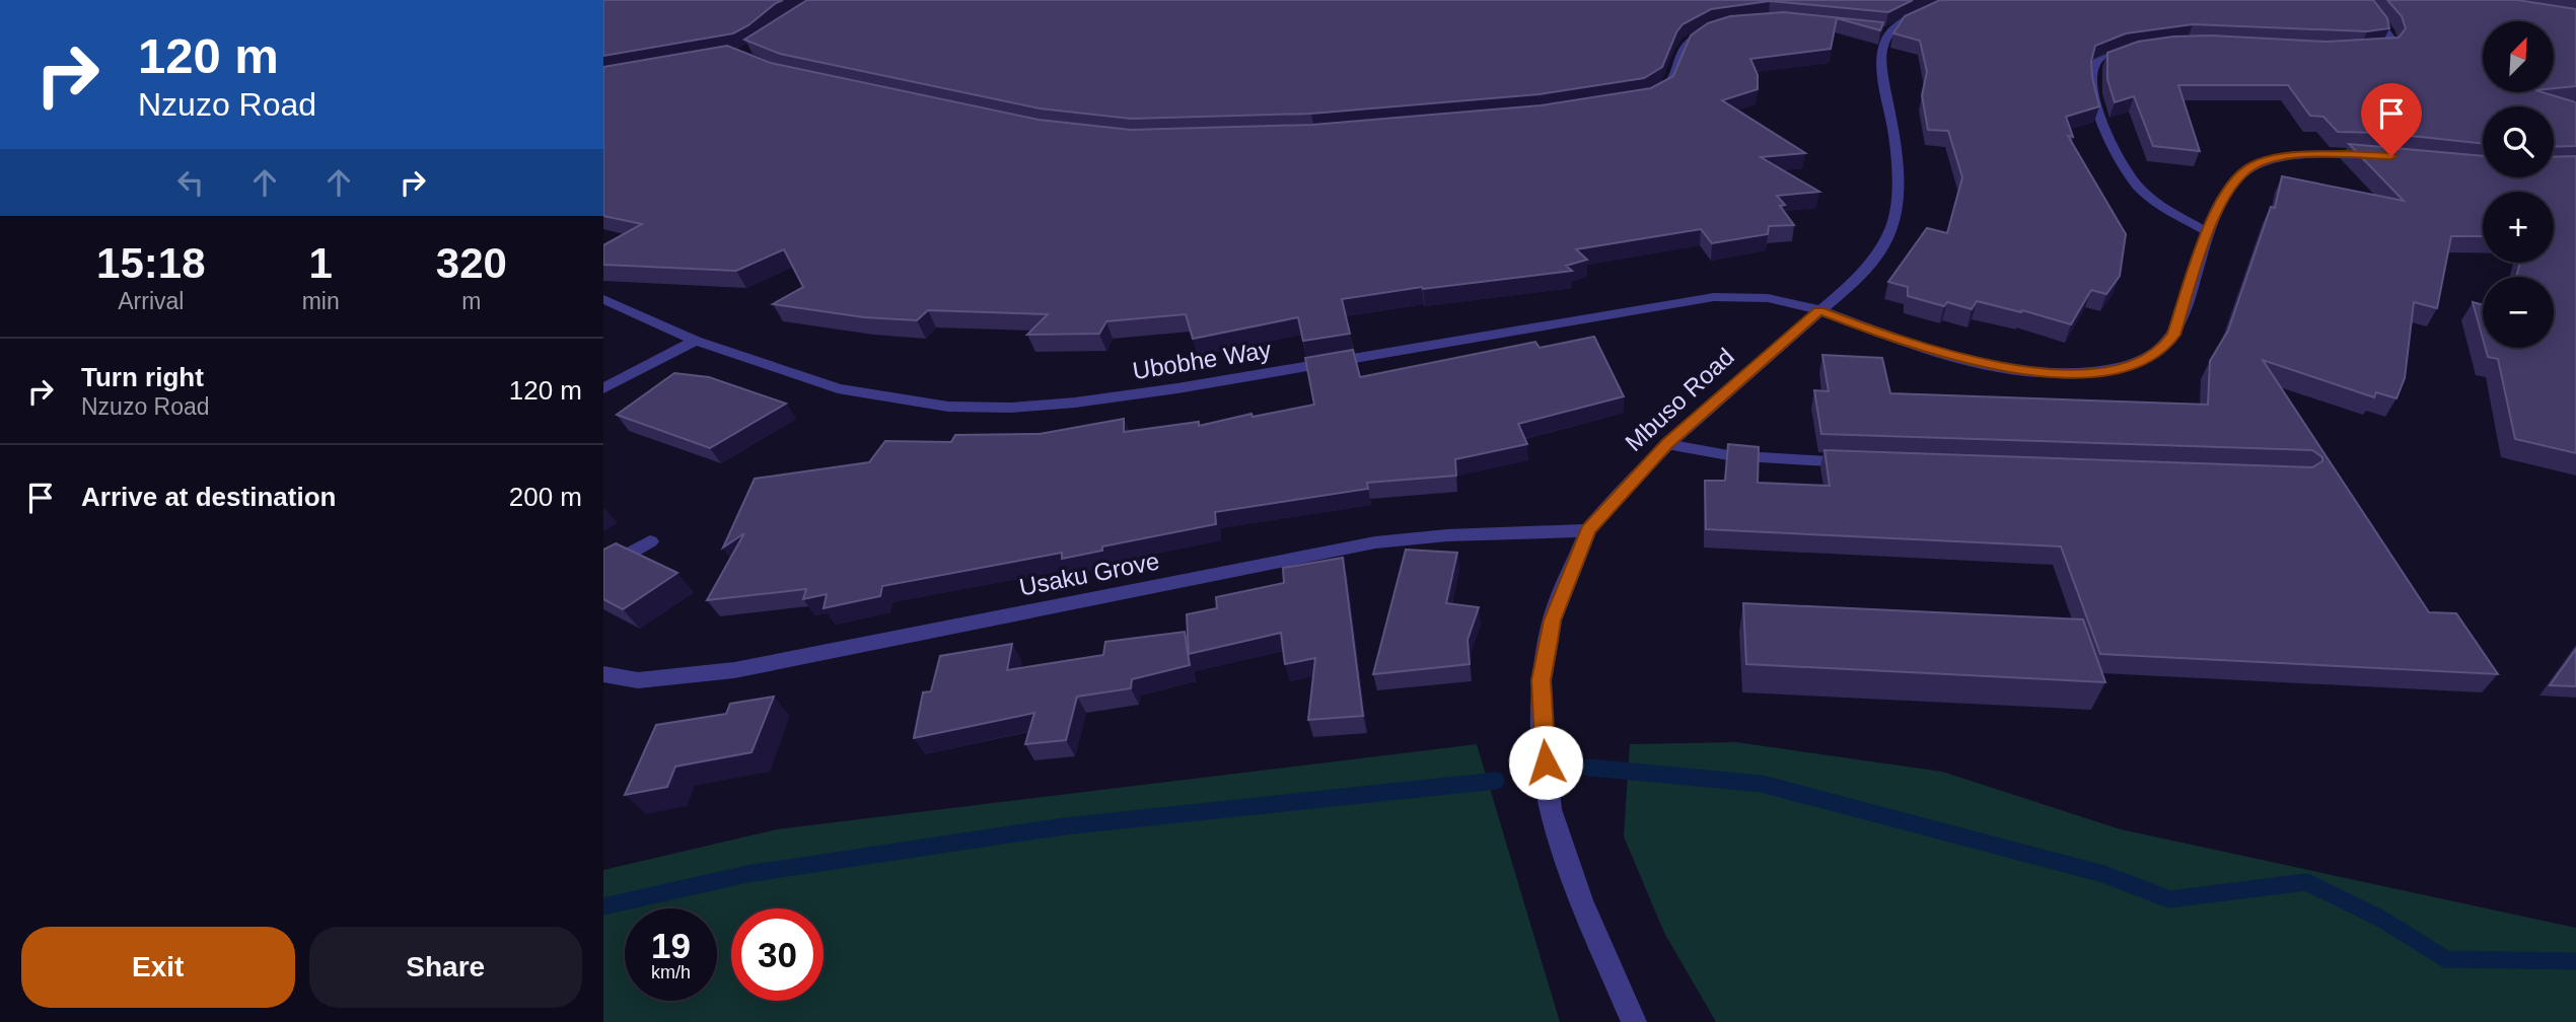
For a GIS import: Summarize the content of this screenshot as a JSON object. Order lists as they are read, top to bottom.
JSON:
{
  "streets": {
    "street": ["Ubobhe Way", "Mbuso Road", "Usaku Grove"]
  },
  "crossings": [
    ["Ubobhe Way", "Mbuso Road"],
    ["Mbuso Road", "Usaku Grove"]
  ],
  "north": "top right",
  "page": {
    "turn": ["120 m", "Nzuzo Road"],
    "map_buttons": ["+", "−"],
    "eta": [
      "15:18",
      "Arrival",
      "1",
      "min",
      "320",
      "m"
    ],
    "list": [
      {
        "name": "Turn right",
        "note": "Nzuzo Road",
        "value": "120 m"
      },
      {
        "name": "Arrive at destination",
        "value": "200 m"
      }
    ],
    "speed": "19 km/h",
    "limit": "30",
    "buttons": ["Exit", "Share"]
  }
}
